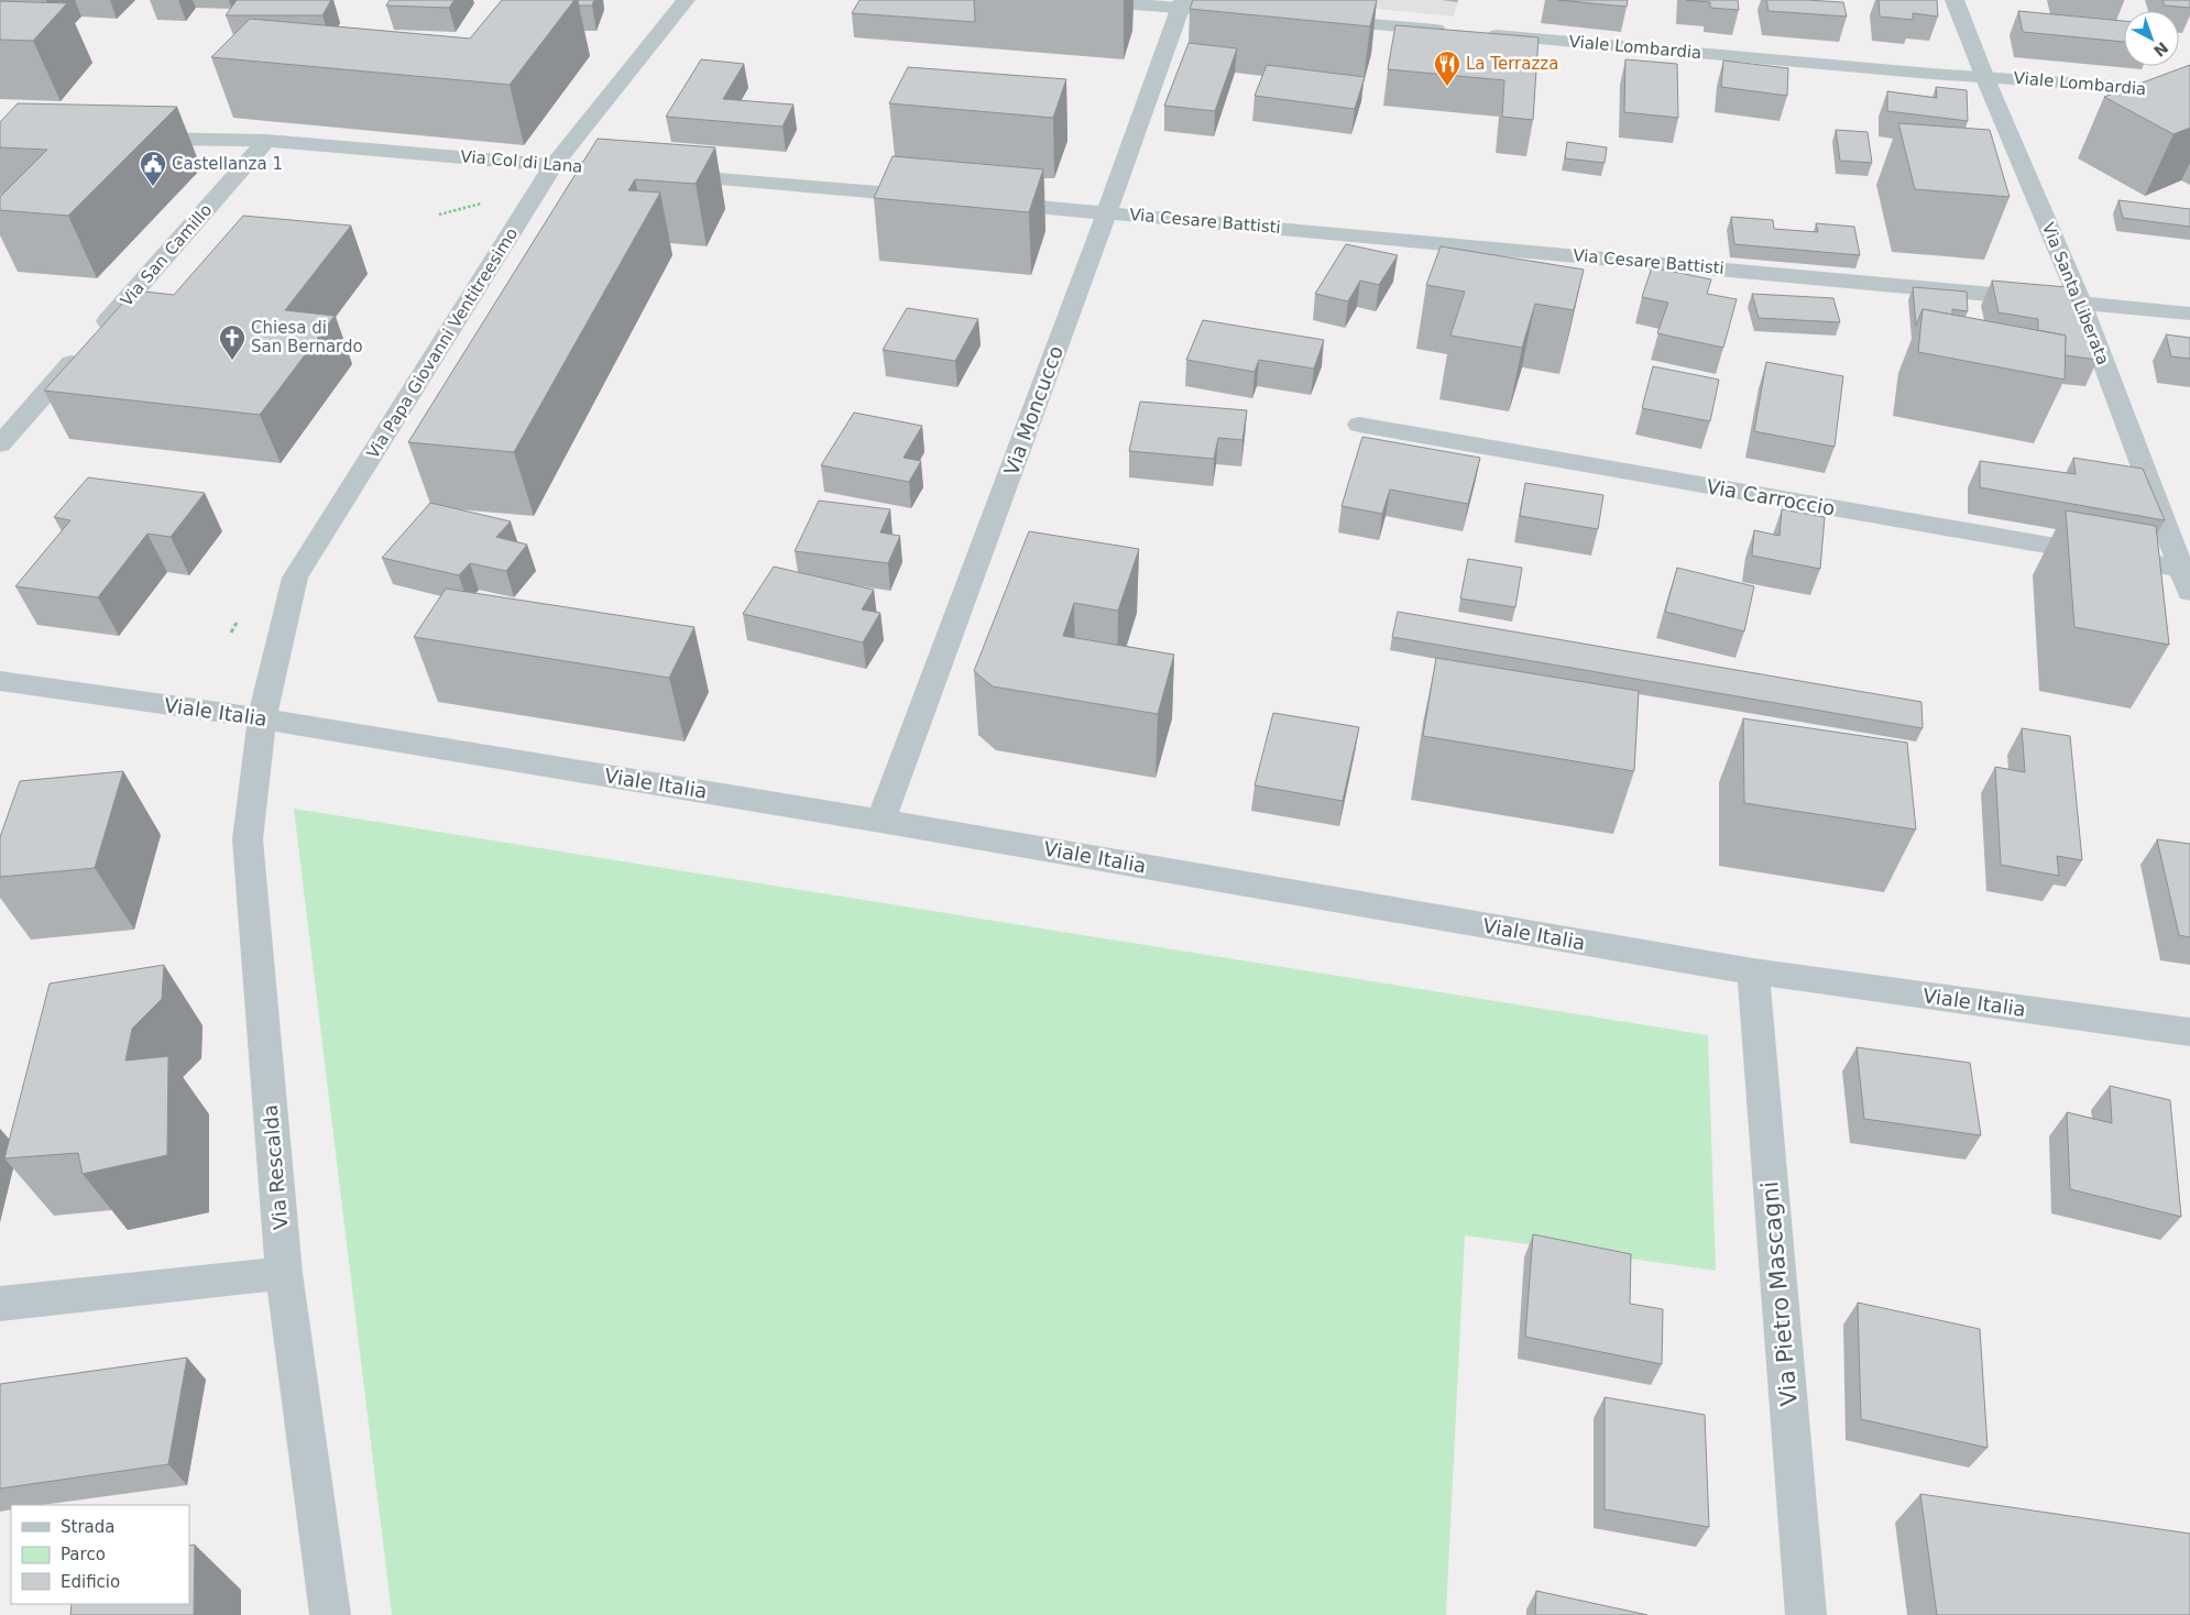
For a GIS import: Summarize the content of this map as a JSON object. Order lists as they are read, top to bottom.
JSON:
{
  "streets": {
    "street": [
      "Viale Lombardia",
      "Via Col di Lana",
      "Via Cesare Battisti",
      "Via San Camillo",
      "Via Santa Liberata",
      "Via Papa Giovanni Ventitreesimo",
      "Via Moncucco",
      "Via Carroccio",
      "Viale Italia",
      "Via Rescalda",
      "Via Pietro Mascagni"
    ]
  },
  "crossings": [
    ["Viale Lombardia", "Via Santa Liberata"],
    ["Via Col di Lana", "Via San Camillo"],
    ["Via Col di Lana", "Via Papa Giovanni Ventitreesimo"],
    ["Via Cesare Battisti", "Via Santa Liberata"],
    ["Via Cesare Battisti", "Via Moncucco"],
    ["Via Santa Liberata", "Via Carroccio"],
    ["Via Papa Giovanni Ventitreesimo", "Viale Italia"],
    ["Via Papa Giovanni Ventitreesimo", "Via Rescalda"],
    ["Via Moncucco", "Viale Italia"],
    ["Viale Italia", "Via Rescalda"],
    ["Viale Italia", "Via Pietro Mascagni"]
  ],
  "places": {
    "restaurant": ["La Terrazza"],
    "public building": ["Castellanza 1"],
    "church": ["Chiesa di San Bernardo"]
  },
  "legend": ["Strada", "Parco", "Edificio"],
  "north": "bottom right"
}
